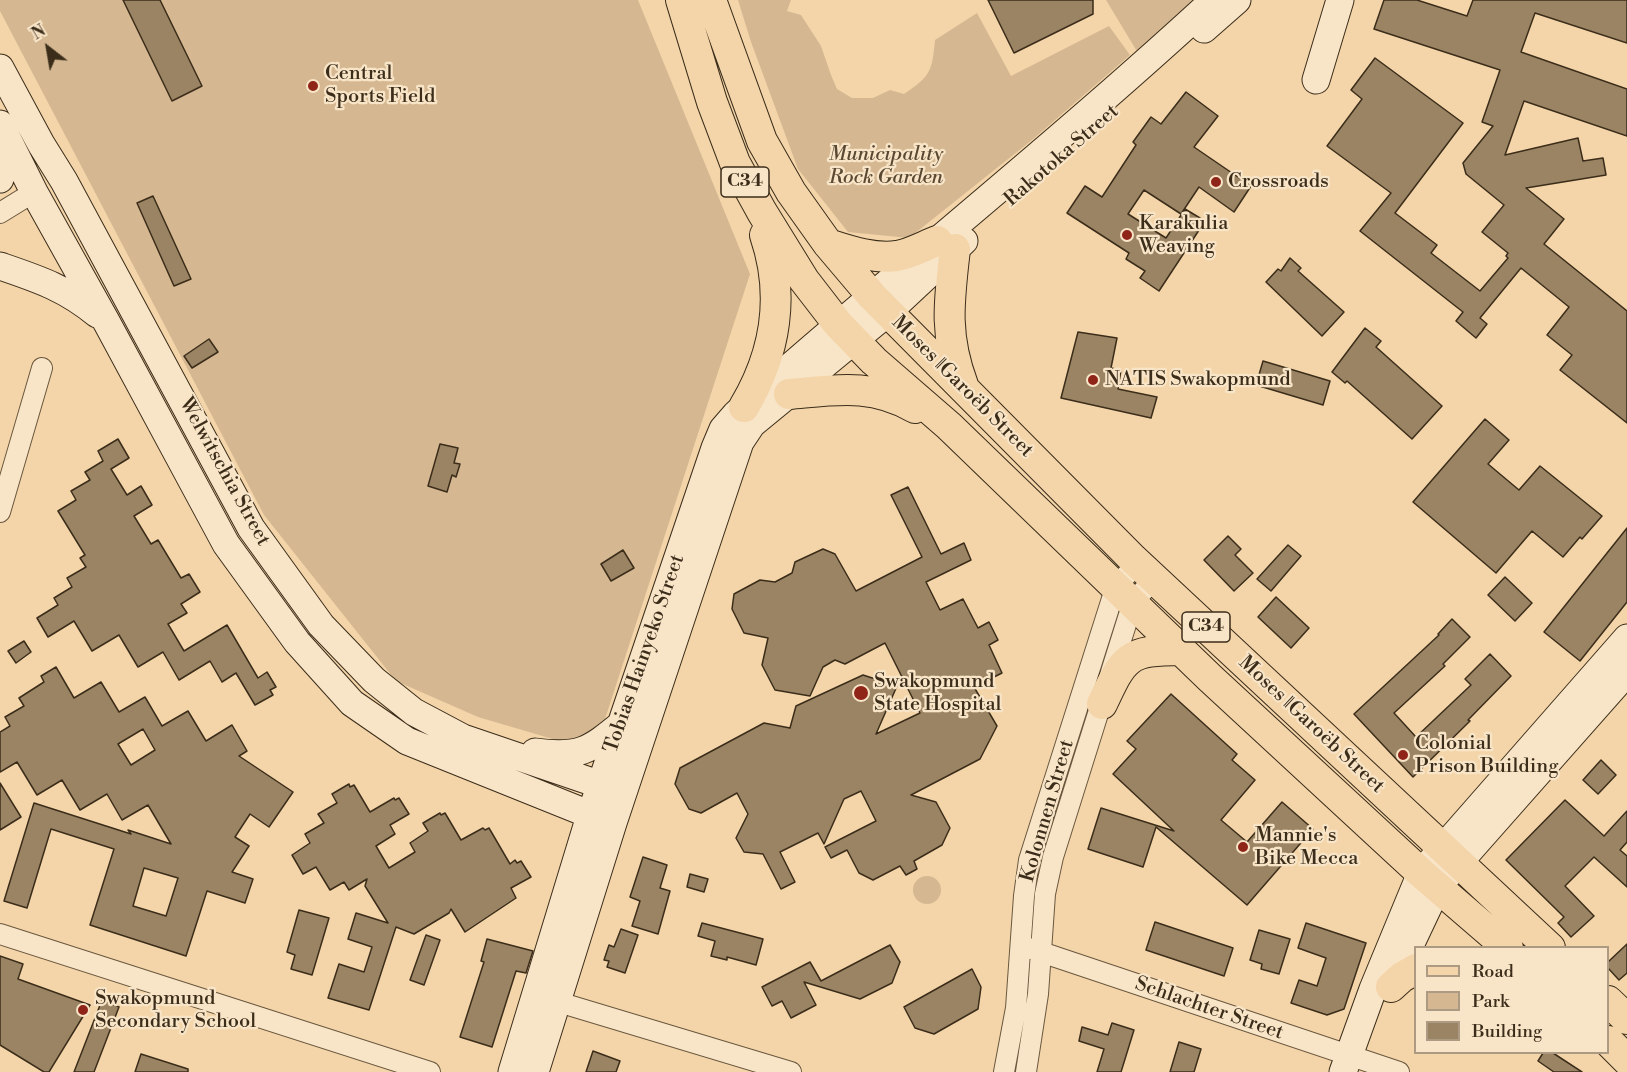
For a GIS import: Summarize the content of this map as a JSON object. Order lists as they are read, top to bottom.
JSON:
{
  "streets": {
    "main road": ["C34", "Moses ǁGaroëb Street"],
    "street": [
      "Rakotoka Street",
      "Welwitschia Street",
      "Tobias Hainyeko Street",
      "Kolonnen Street",
      "Schlachter Street"
    ]
  },
  "crossings": [
    ["Rakotoka Street", "C34"],
    ["Rakotoka Street", "Moses ǁGaroëb Street"],
    ["Rakotoka Street", "Tobias Hainyeko Street"],
    ["C34", "Moses ǁGaroëb Street"],
    ["C34", "Tobias Hainyeko Street"],
    ["Moses ǁGaroëb Street", "Tobias Hainyeko Street"],
    ["Moses ǁGaroëb Street", "Kolonnen Street"],
    ["Welwitschia Street", "Tobias Hainyeko Street"],
    ["Kolonnen Street", "Schlachter Street"]
  ],
  "parks": ["Municipality Rock Garden"],
  "places": [
    "Central Sports Field",
    "Crossroads",
    "Karakulia Weaving",
    "NATIS Swakopmund",
    "Swakopmund State Hospital",
    "Colonial Prison Building",
    "Mannie's Bike Mecca",
    "Swakopmund Secondary School"
  ],
  "legend": ["Road", "Park", "Building"],
  "north": "top left"
}
